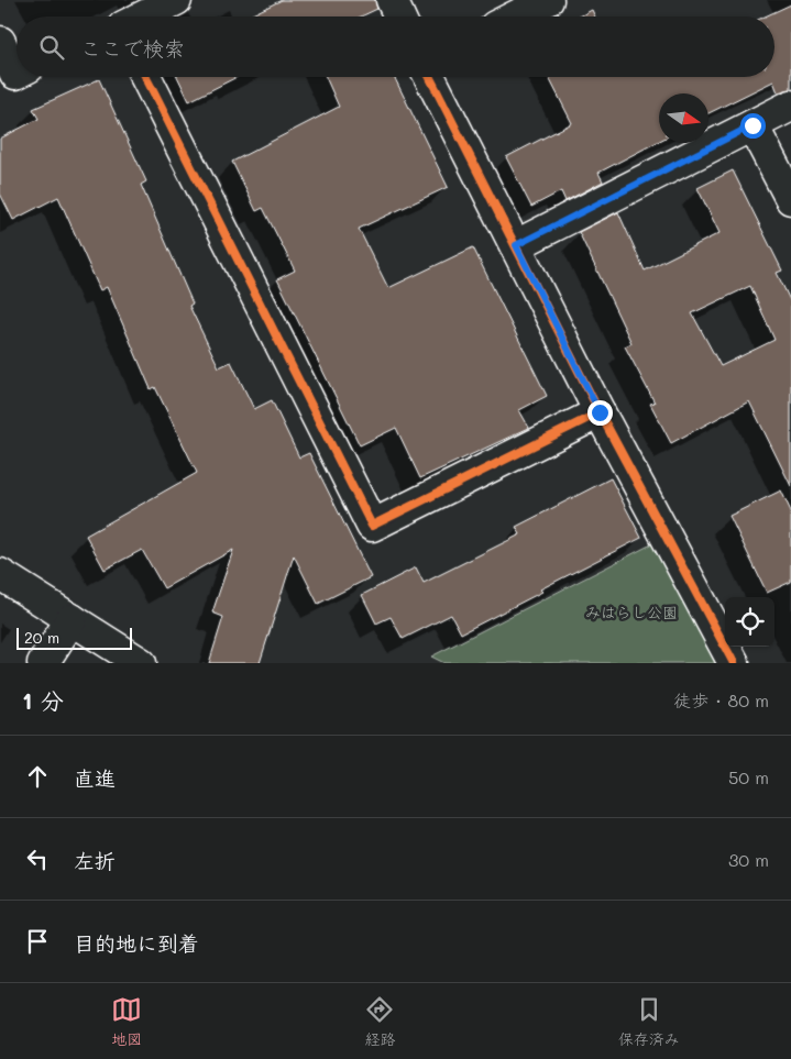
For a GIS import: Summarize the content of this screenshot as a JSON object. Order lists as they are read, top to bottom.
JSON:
{
  "parks": ["みはらし公園"],
  "scale_bar": "20 m",
  "north": "right",
  "page": {
    "search": "ここで検索",
    "scale": "20 m",
    "heading": ["1 分", "徒歩 · 80 m"],
    "list": [
      ["直進", "50 m"],
      ["左折", "30 m"],
      "目的地に到着"
    ],
    "nav": ["地図", "経路", "保存済み"]
  }
}
